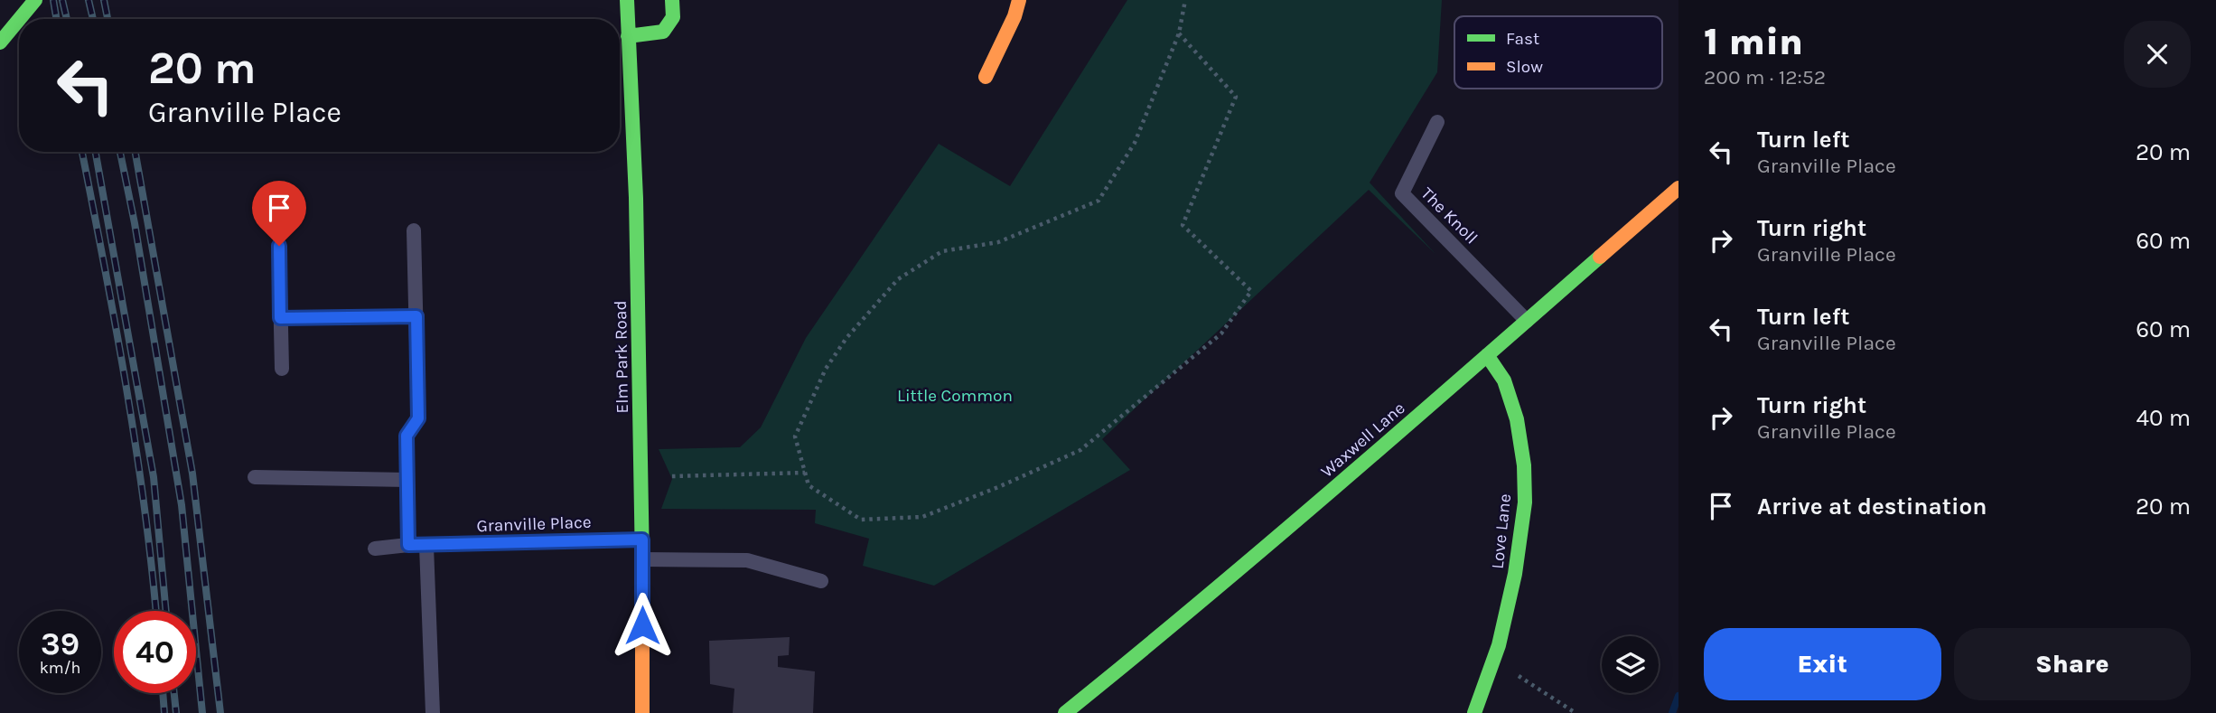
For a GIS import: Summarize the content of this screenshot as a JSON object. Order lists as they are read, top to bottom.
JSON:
{
  "streets": {
    "street": ["Elm Park Road", "Waxwell Lane", "Love Lane"],
    "lane": ["The Knoll", "Granville Place"]
  },
  "crossings": [
    ["The Knoll", "Waxwell Lane"],
    ["Elm Park Road", "Granville Place"],
    ["Waxwell Lane", "Love Lane"]
  ],
  "parks": ["Little Common"],
  "legend": ["Fast", "Slow"],
  "page": {
    "heading": ["1 min", "200 m · 12:52"],
    "turn": ["20 m", "Granville Place"],
    "list": [
      {
        "name": "Turn left",
        "note": "Granville Place",
        "value": "20 m"
      },
      {
        "name": "Turn right",
        "note": "Granville Place",
        "value": "60 m"
      },
      {
        "name": "Turn left",
        "note": "Granville Place",
        "value": "60 m"
      },
      {
        "name": "Turn right",
        "note": "Granville Place",
        "value": "40 m"
      },
      {
        "name": "Arrive at destination",
        "value": "20 m"
      }
    ],
    "speed": "39 km/h",
    "limit": "40",
    "buttons": ["Exit", "Share"]
  }
}
